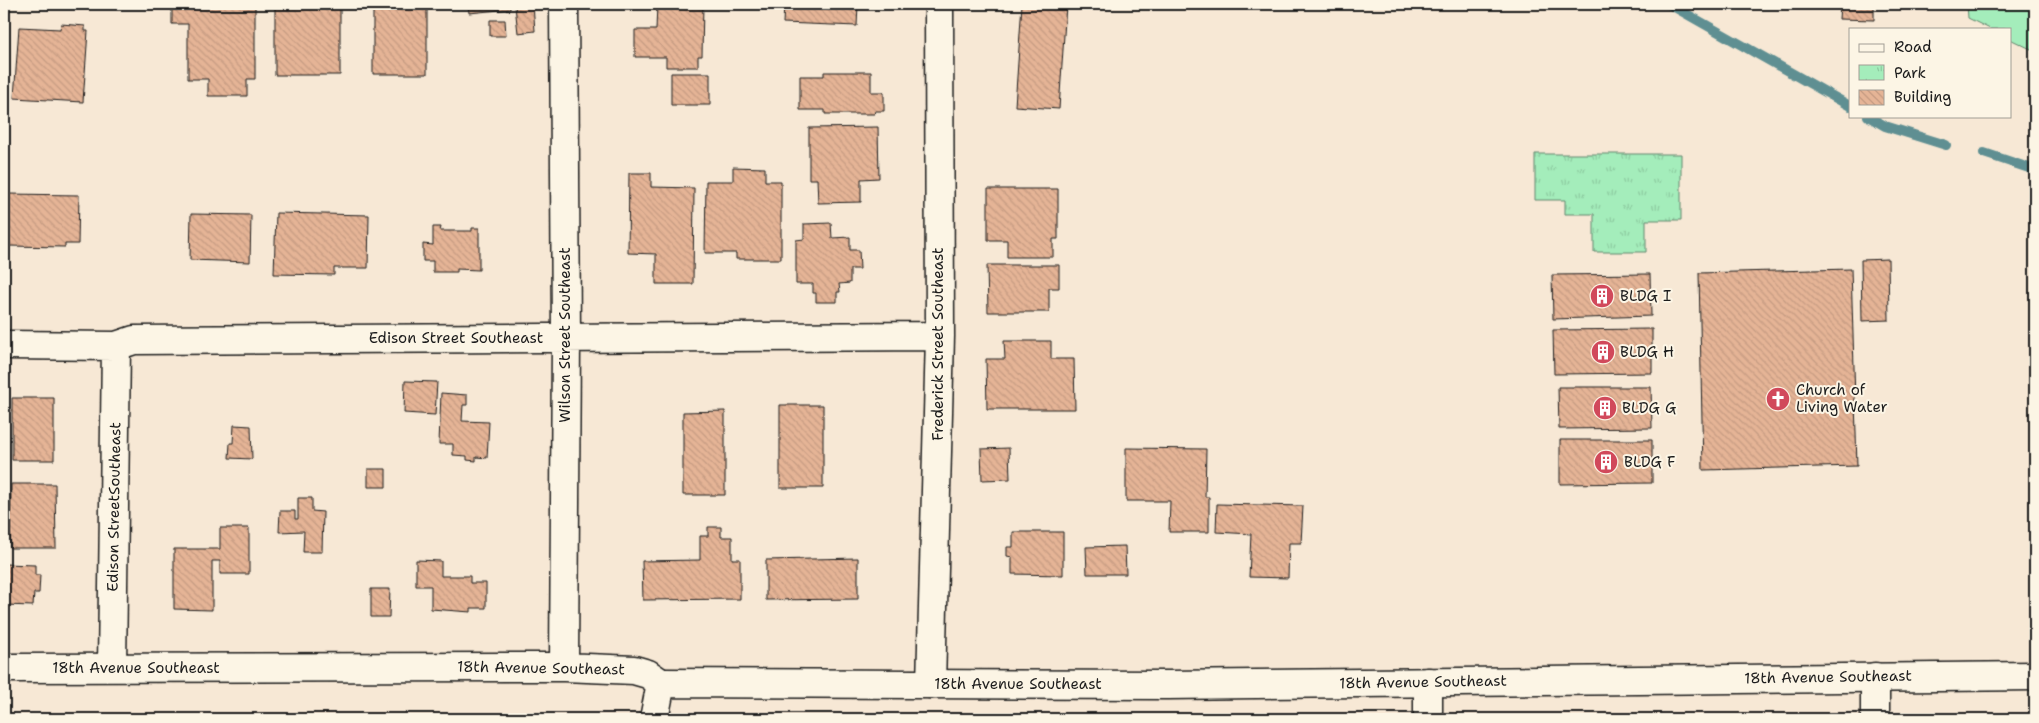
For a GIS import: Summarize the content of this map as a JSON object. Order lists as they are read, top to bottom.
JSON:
{
  "streets": {
    "street": [
      "Wilson Street Southeast",
      "Edison Street Southeast",
      "Frederick Street Southeast",
      "Edison StreetSoutheast",
      "18th Avenue Southeast"
    ]
  },
  "crossings": [
    ["Wilson Street Southeast", "Edison Street Southeast"],
    ["Wilson Street Southeast", "18th Avenue Southeast"],
    ["Edison Street Southeast", "Frederick Street Southeast"],
    ["Edison Street Southeast", "Edison StreetSoutheast"],
    ["Frederick Street Southeast", "18th Avenue Southeast"],
    ["Edison StreetSoutheast", "18th Avenue Southeast"]
  ],
  "places": {
    "building": [
      "BLDG I",
      "BLDG H",
      "BLDG G",
      "BLDG F"
    ],
    "church": ["Church of Living Water"]
  },
  "legend": ["Road", "Park", "Building"]
}
